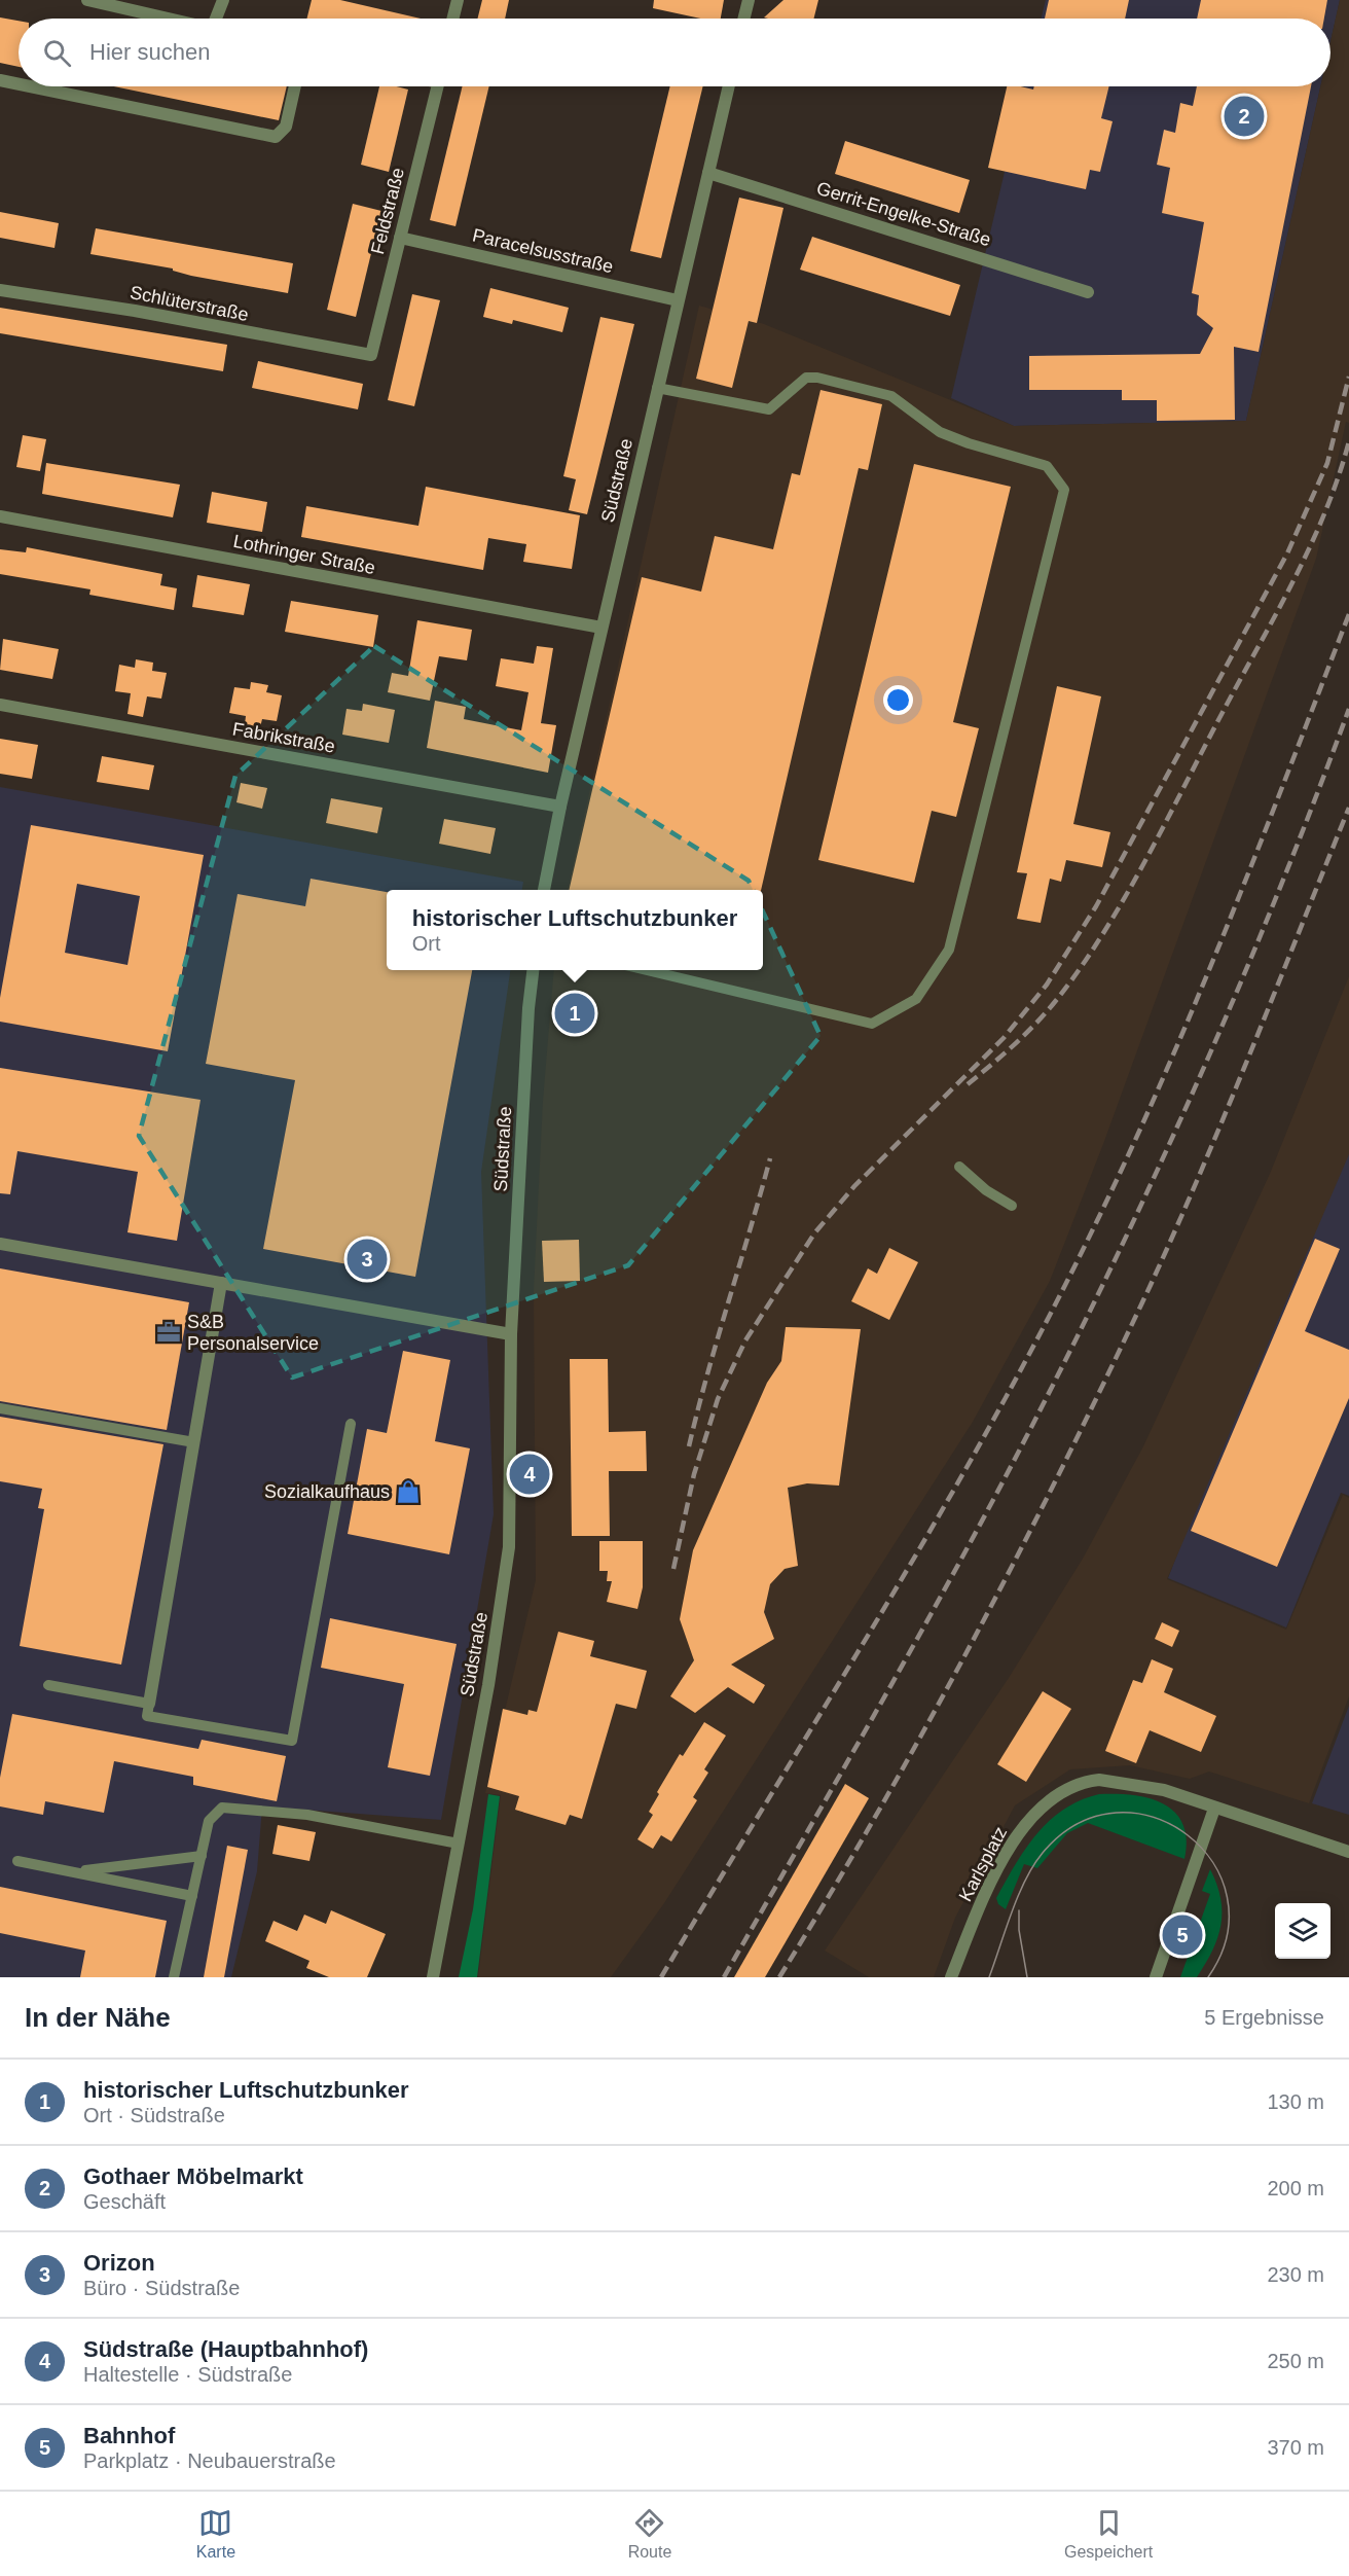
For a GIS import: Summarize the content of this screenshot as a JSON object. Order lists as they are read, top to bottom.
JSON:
{
  "streets": {
    "street": [
      "Feldstraße",
      "Gerrit-Engelke-Straße",
      "Paracelsusstraße",
      "Schlüterstraße",
      "Südstraße",
      "Lothringer Straße",
      "Fabrikstraße",
      "Karlsplatz"
    ]
  },
  "crossings": [
    ["Feldstraße", "Paracelsusstraße"],
    ["Feldstraße", "Schlüterstraße"],
    ["Gerrit-Engelke-Straße", "Südstraße"],
    ["Paracelsusstraße", "Südstraße"],
    ["Südstraße", "Lothringer Straße"],
    ["Südstraße", "Fabrikstraße"]
  ],
  "places": {
    "office": ["S&B Personalservice"],
    "shop": ["Sozialkaufhaus"]
  },
  "page": {
    "search": "Hier suchen",
    "pins": [
      "2",
      "1",
      "3",
      "4",
      "5"
    ],
    "popup": ["historischer Luftschutzbunker", "Ort"],
    "heading": ["In der Nähe", "5 Ergebnisse"],
    "list": [
      {
        "mark": "1",
        "name": "historischer Luftschutzbunker",
        "note": "Ort · Südstraße",
        "value": "130 m"
      },
      {
        "mark": "2",
        "name": "Gothaer Möbelmarkt",
        "note": "Geschäft",
        "value": "200 m"
      },
      {
        "mark": "3",
        "name": "Orizon",
        "note": "Büro · Südstraße",
        "value": "230 m"
      },
      {
        "mark": "4",
        "name": "Südstraße (Hauptbahnhof)",
        "note": "Haltestelle · Südstraße",
        "value": "250 m"
      },
      {
        "mark": "5",
        "name": "Bahnhof",
        "note": "Parkplatz · Neubauerstraße",
        "value": "370 m"
      }
    ],
    "nav": ["Karte", "Route", "Gespeichert"]
  }
}
